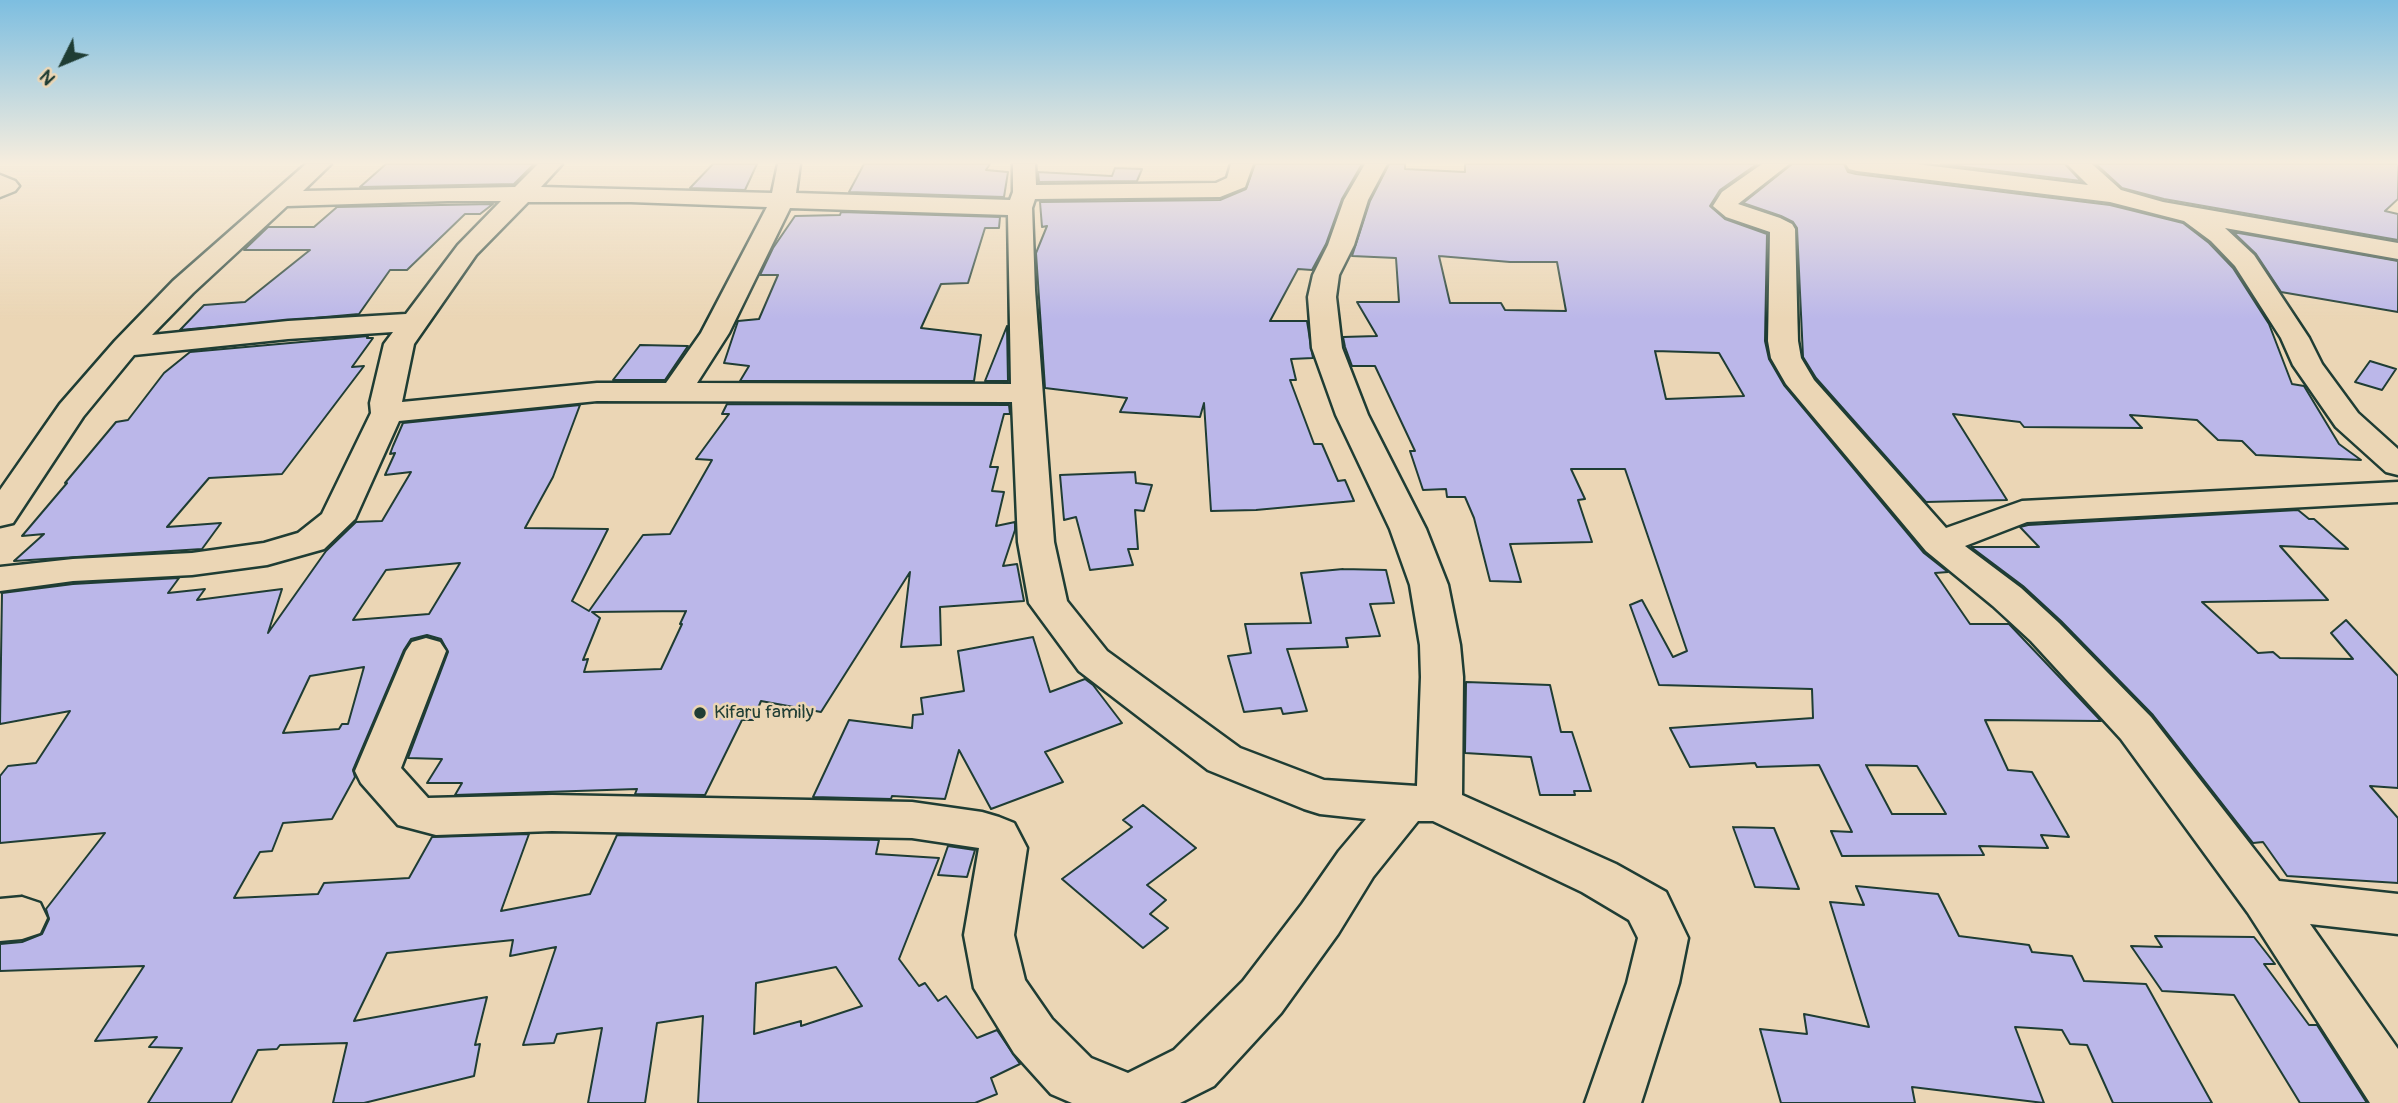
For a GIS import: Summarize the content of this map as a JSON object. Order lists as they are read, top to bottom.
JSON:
{
  "places": ["Kifaru family"],
  "north": "bottom left"
}
